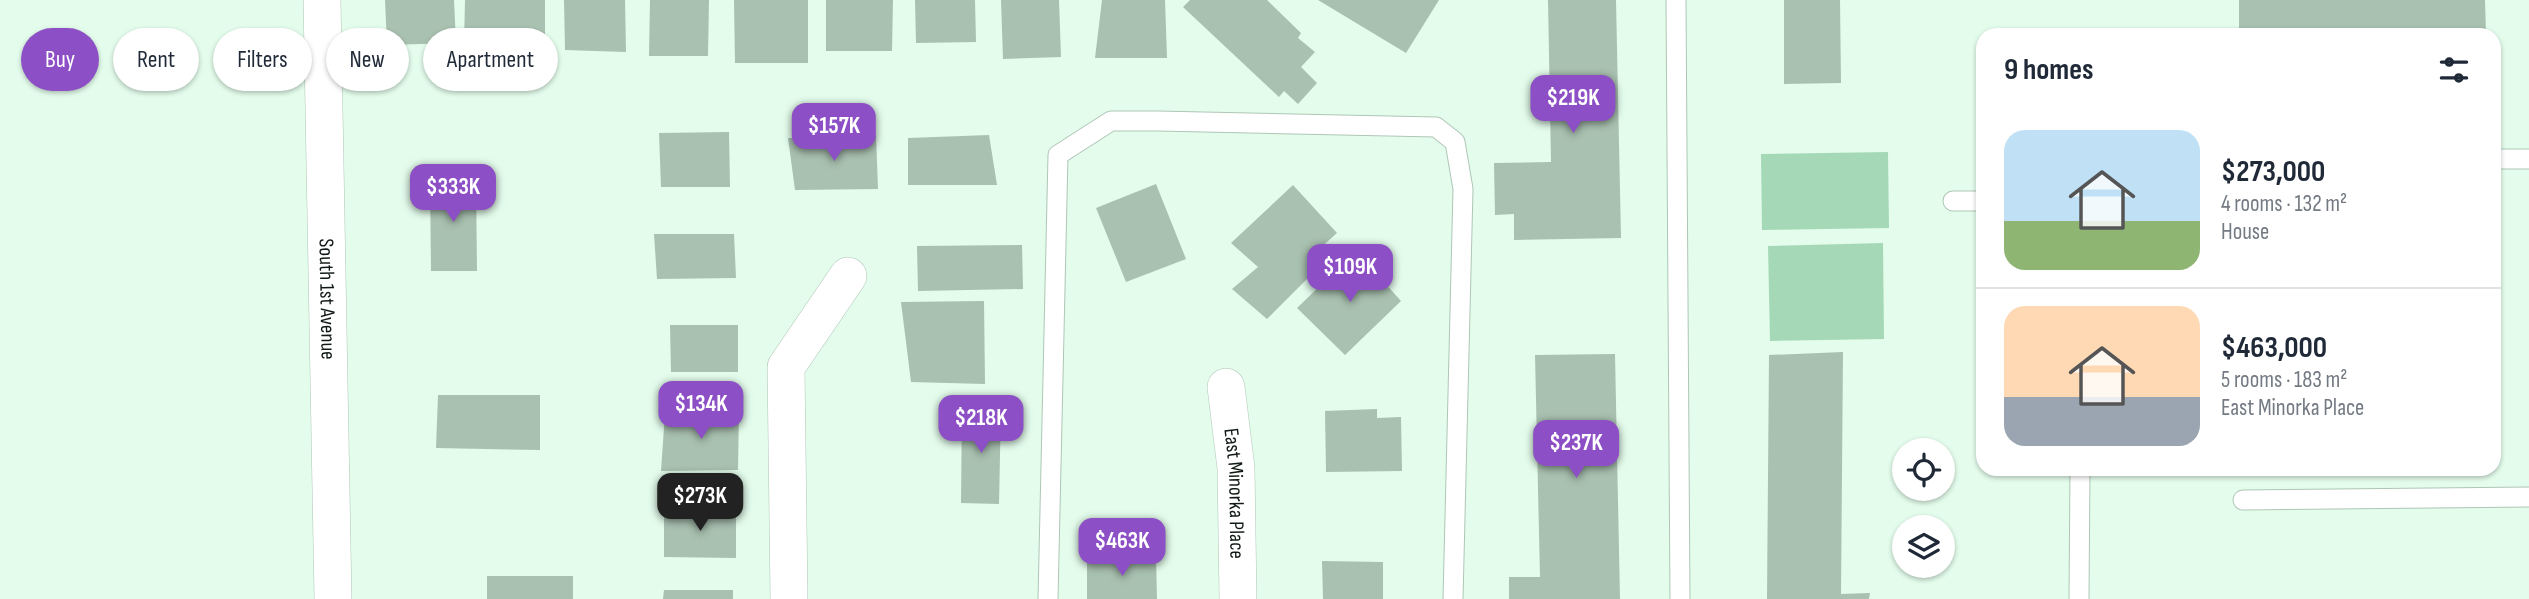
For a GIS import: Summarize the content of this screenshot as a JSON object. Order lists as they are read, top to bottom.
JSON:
{
  "streets": {
    "street": ["South 1st Avenue", "East Minorka Place"]
  },
  "page": {
    "chip": [
      "Buy",
      "Rent",
      "Filters",
      "New",
      "Apartment"
    ],
    "heading": "9 homes",
    "price": [
      "$219K",
      "$157K",
      "$333K",
      "$109K",
      "$134K",
      "$218K",
      "$237K",
      "$273K",
      "$463K"
    ],
    "list": [
      {
        "name": "$273,000",
        "note": "4 rooms · 132 m² · House"
      },
      {
        "name": "$463,000",
        "note": "5 rooms · 183 m² · East Minorka Place"
      }
    ]
  }
}
